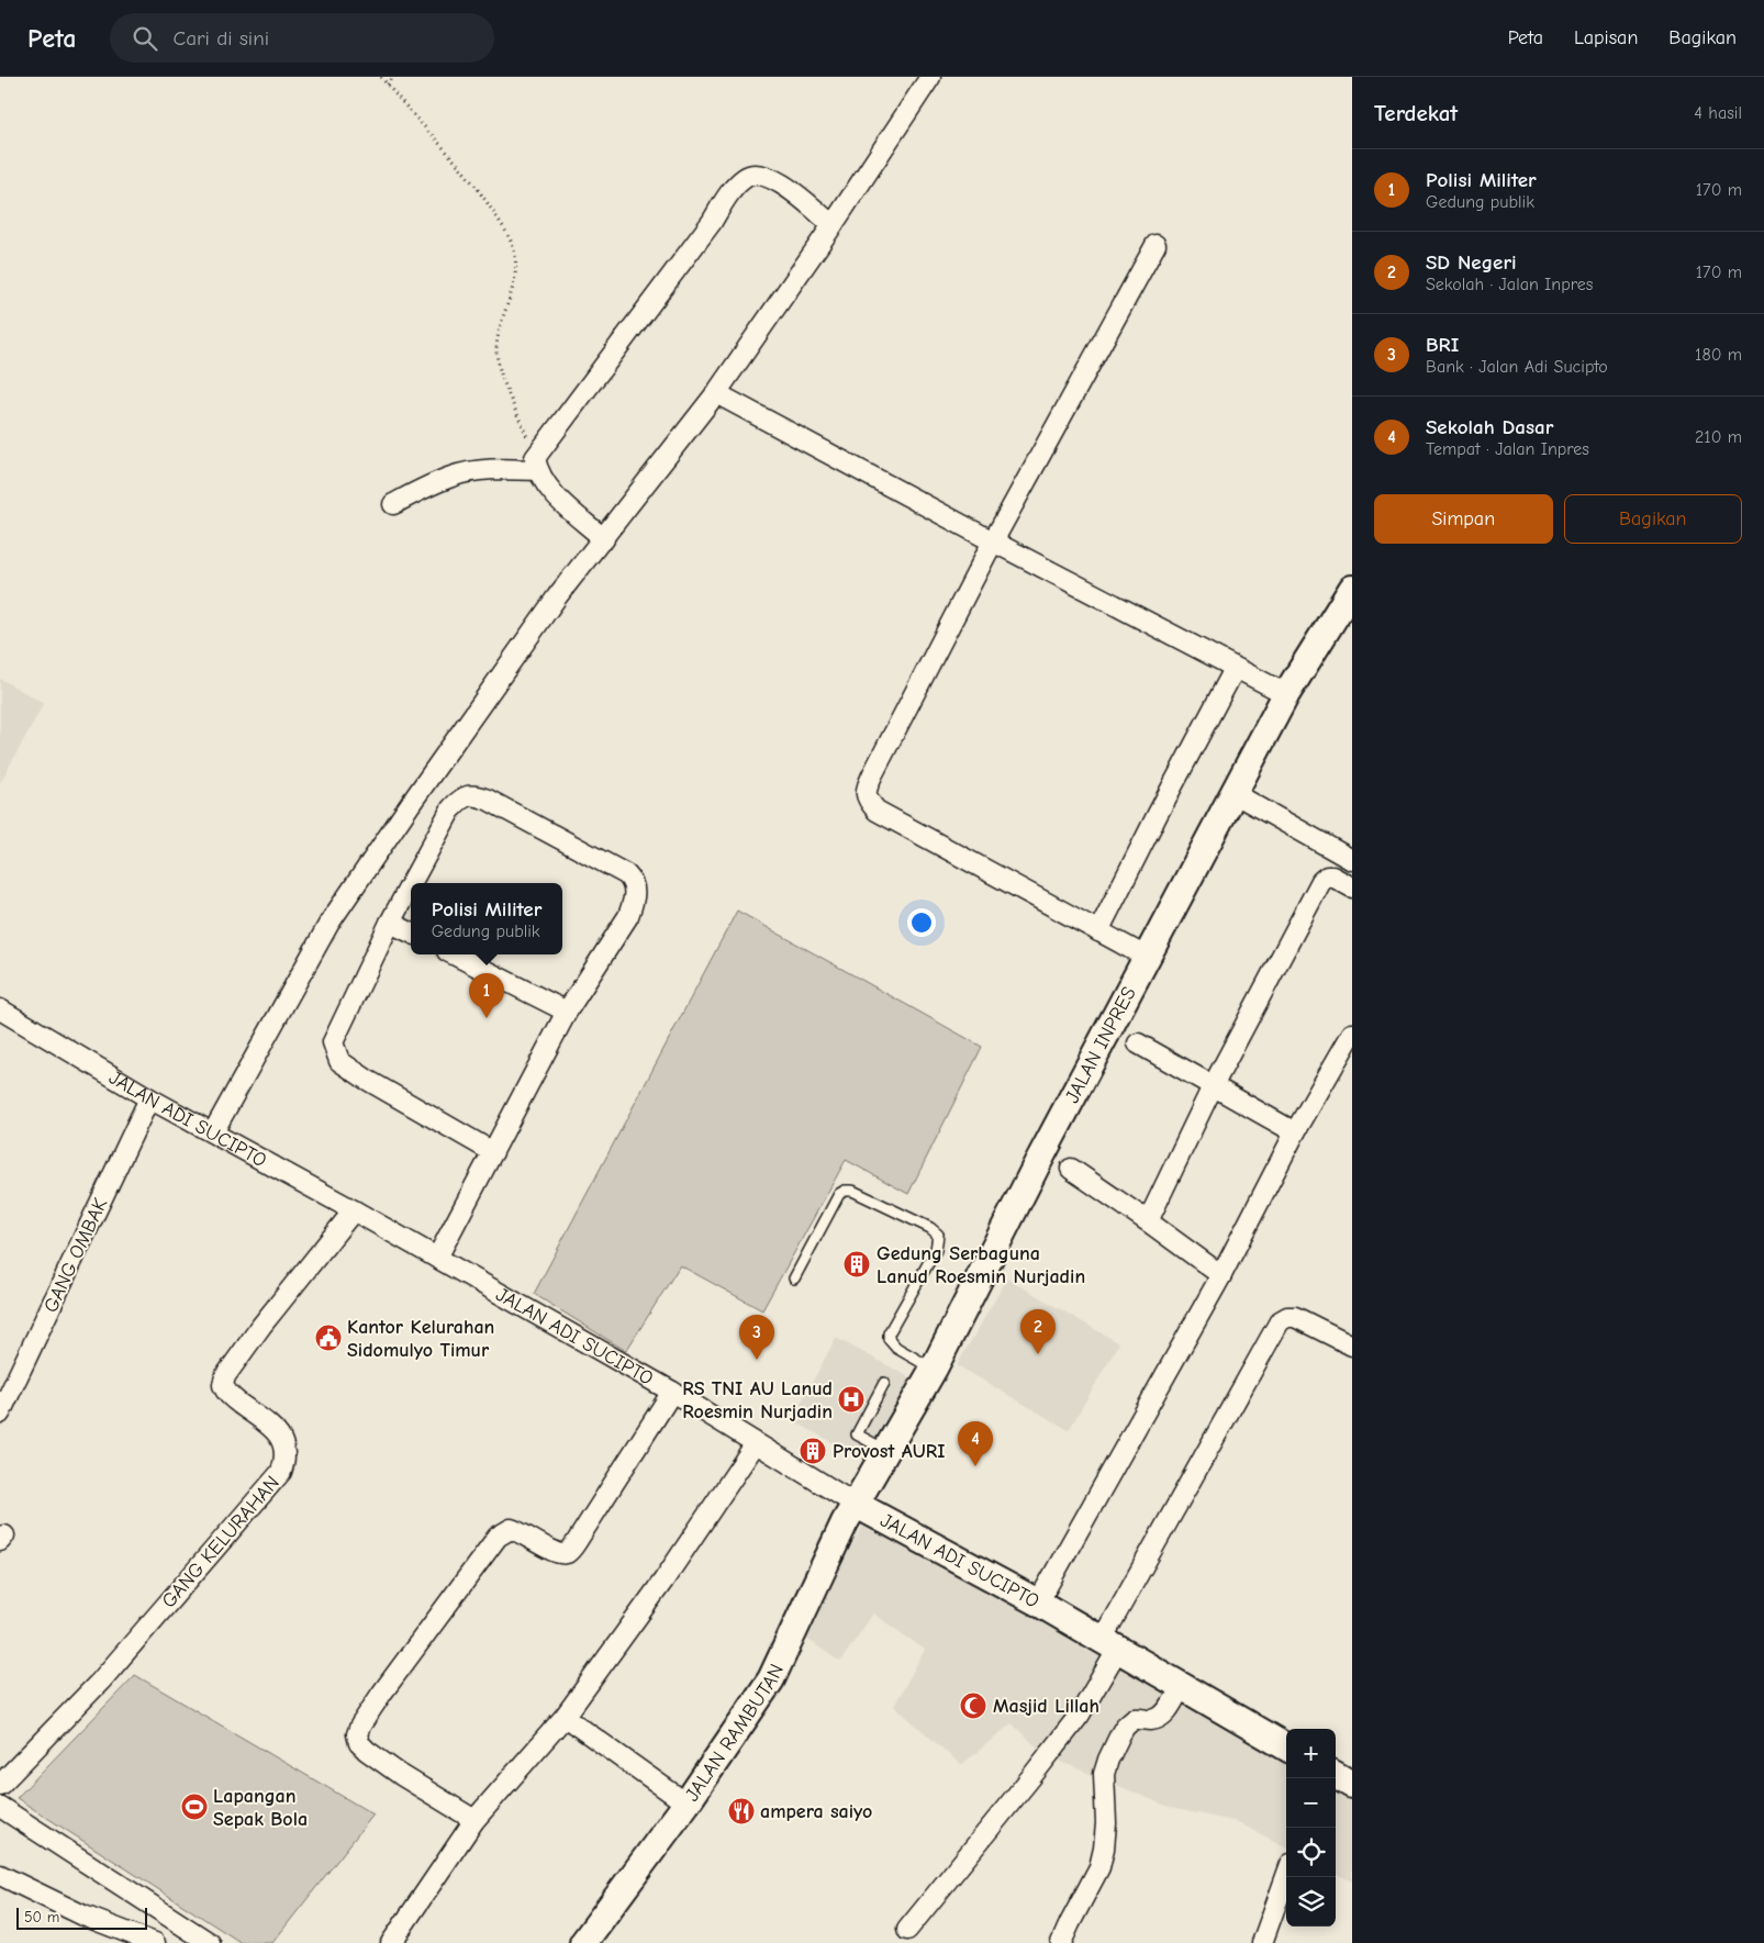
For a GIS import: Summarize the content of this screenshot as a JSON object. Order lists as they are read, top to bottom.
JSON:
{
  "streets": {
    "main road": ["JALAN INPRES", "JALAN ADI SUCIPTO", "JALAN RAMBUTAN"],
    "street": ["GANG OMBAK", "GANG KELURAHAN"]
  },
  "crossings": [
    ["JALAN INPRES", "JALAN ADI SUCIPTO"],
    ["JALAN INPRES", "JALAN RAMBUTAN"],
    ["JALAN ADI SUCIPTO", "GANG OMBAK"],
    ["JALAN ADI SUCIPTO", "GANG KELURAHAN"],
    ["JALAN ADI SUCIPTO", "JALAN RAMBUTAN"]
  ],
  "places": {
    "building": ["Gedung Serbaguna Lanud Roesmin Nurjadin", "Provost AURI"],
    "public building": ["Kantor Kelurahan Sidomulyo Timur"],
    "hospital": ["RS TNI AU Lanud Roesmin Nurjadin"],
    "mosque": ["Masjid Lillah"],
    "sports": ["Lapangan Sepak Bola"],
    "restaurant": ["ampera saiyo"]
  },
  "scale_bar": "50 m",
  "page": {
    "header": "Peta",
    "search": "Cari di sini",
    "nav": ["Peta", "Lapisan", "Bagikan"],
    "heading": ["Terdekat", "4 hasil"],
    "list": [
      {
        "mark": "1",
        "name": "Polisi Militer",
        "note": "Gedung publik",
        "value": "170 m"
      },
      {
        "mark": "2",
        "name": "SD Negeri",
        "note": "Sekolah · Jalan Inpres",
        "value": "170 m"
      },
      {
        "mark": "3",
        "name": "BRI",
        "note": "Bank · Jalan Adi Sucipto",
        "value": "180 m"
      },
      {
        "mark": "4",
        "name": "Sekolah Dasar",
        "note": "Tempat · Jalan Inpres",
        "value": "210 m"
      }
    ],
    "buttons": ["Simpan", "Bagikan"],
    "popup": ["Polisi Militer", "Gedung publik"],
    "pins": [
      "1",
      "2",
      "3",
      "4"
    ],
    "map_buttons": ["+", "−"],
    "scale": "50 m"
  }
}
